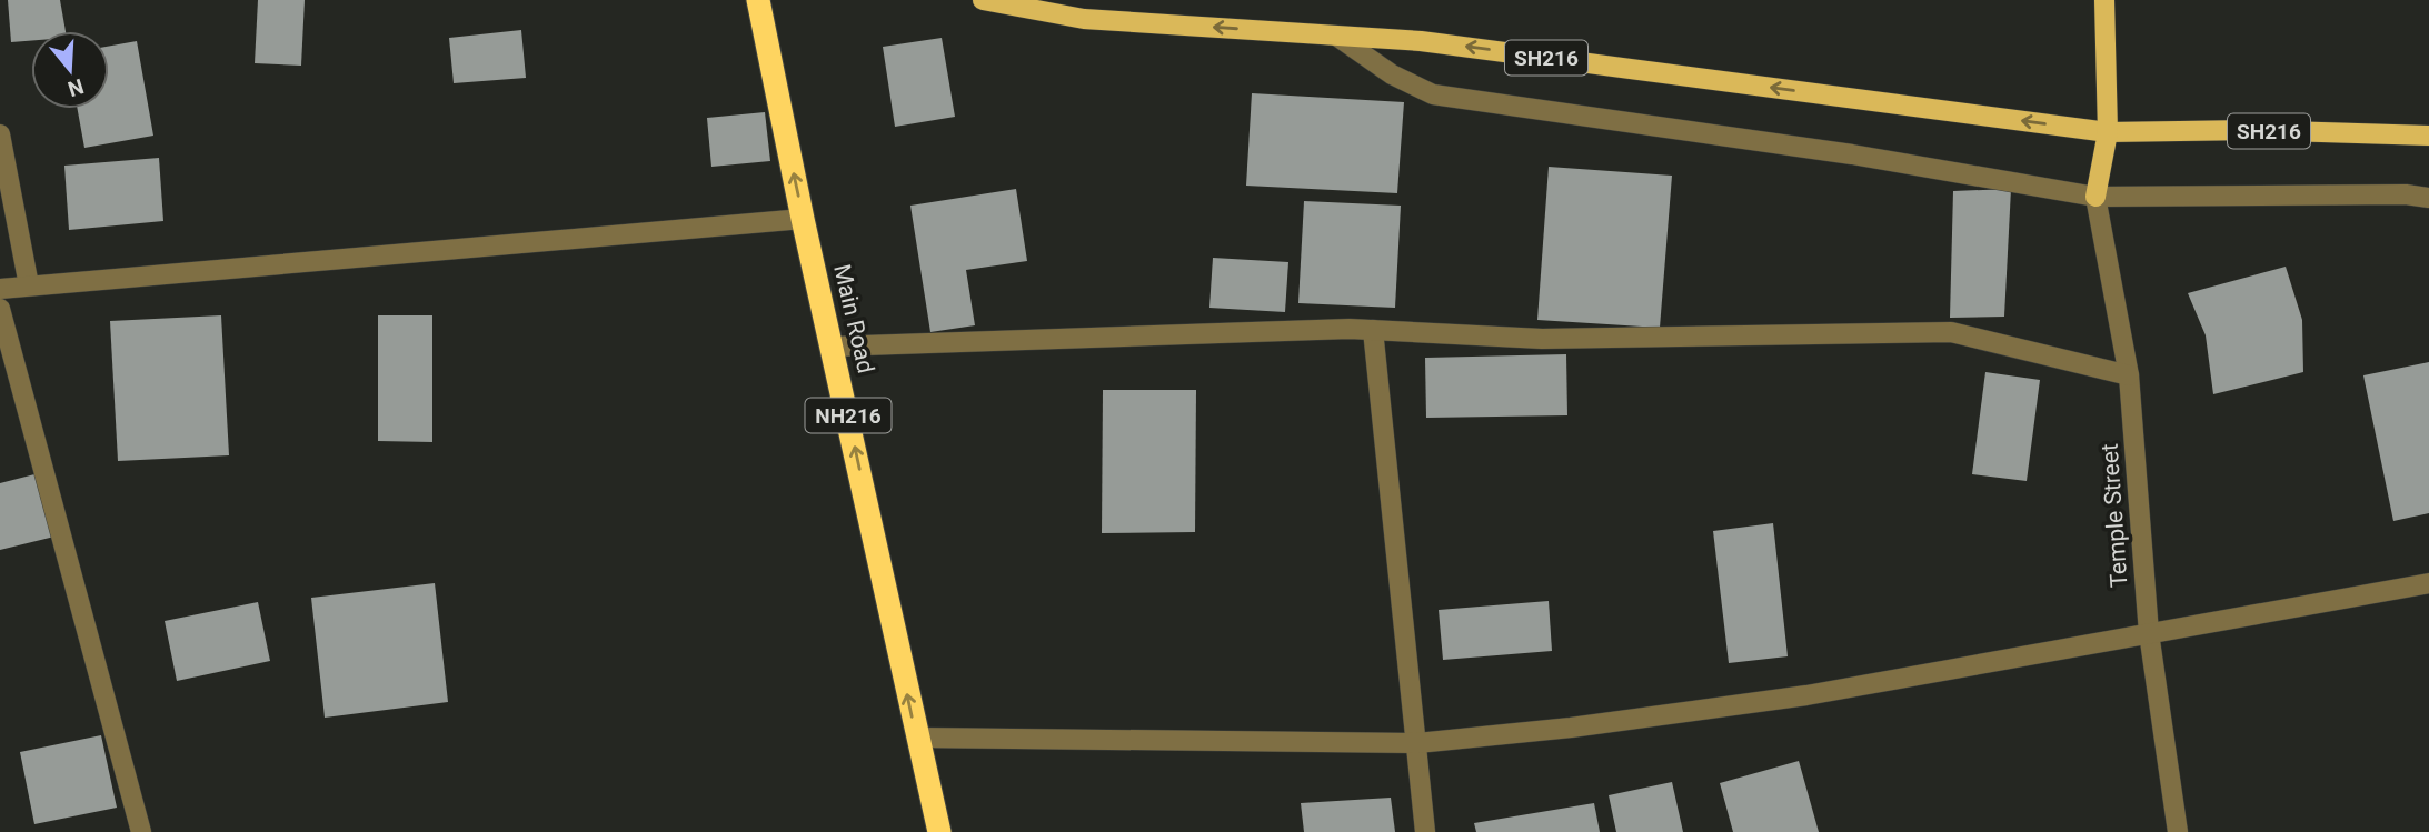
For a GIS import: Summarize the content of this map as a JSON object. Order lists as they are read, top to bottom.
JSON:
{
  "streets": {
    "highway": ["Main Road", "NH216"],
    "main road": ["SH216"],
    "street": ["Temple Street"]
  },
  "one_way": ["Main Road"],
  "north": "bottom"
}
